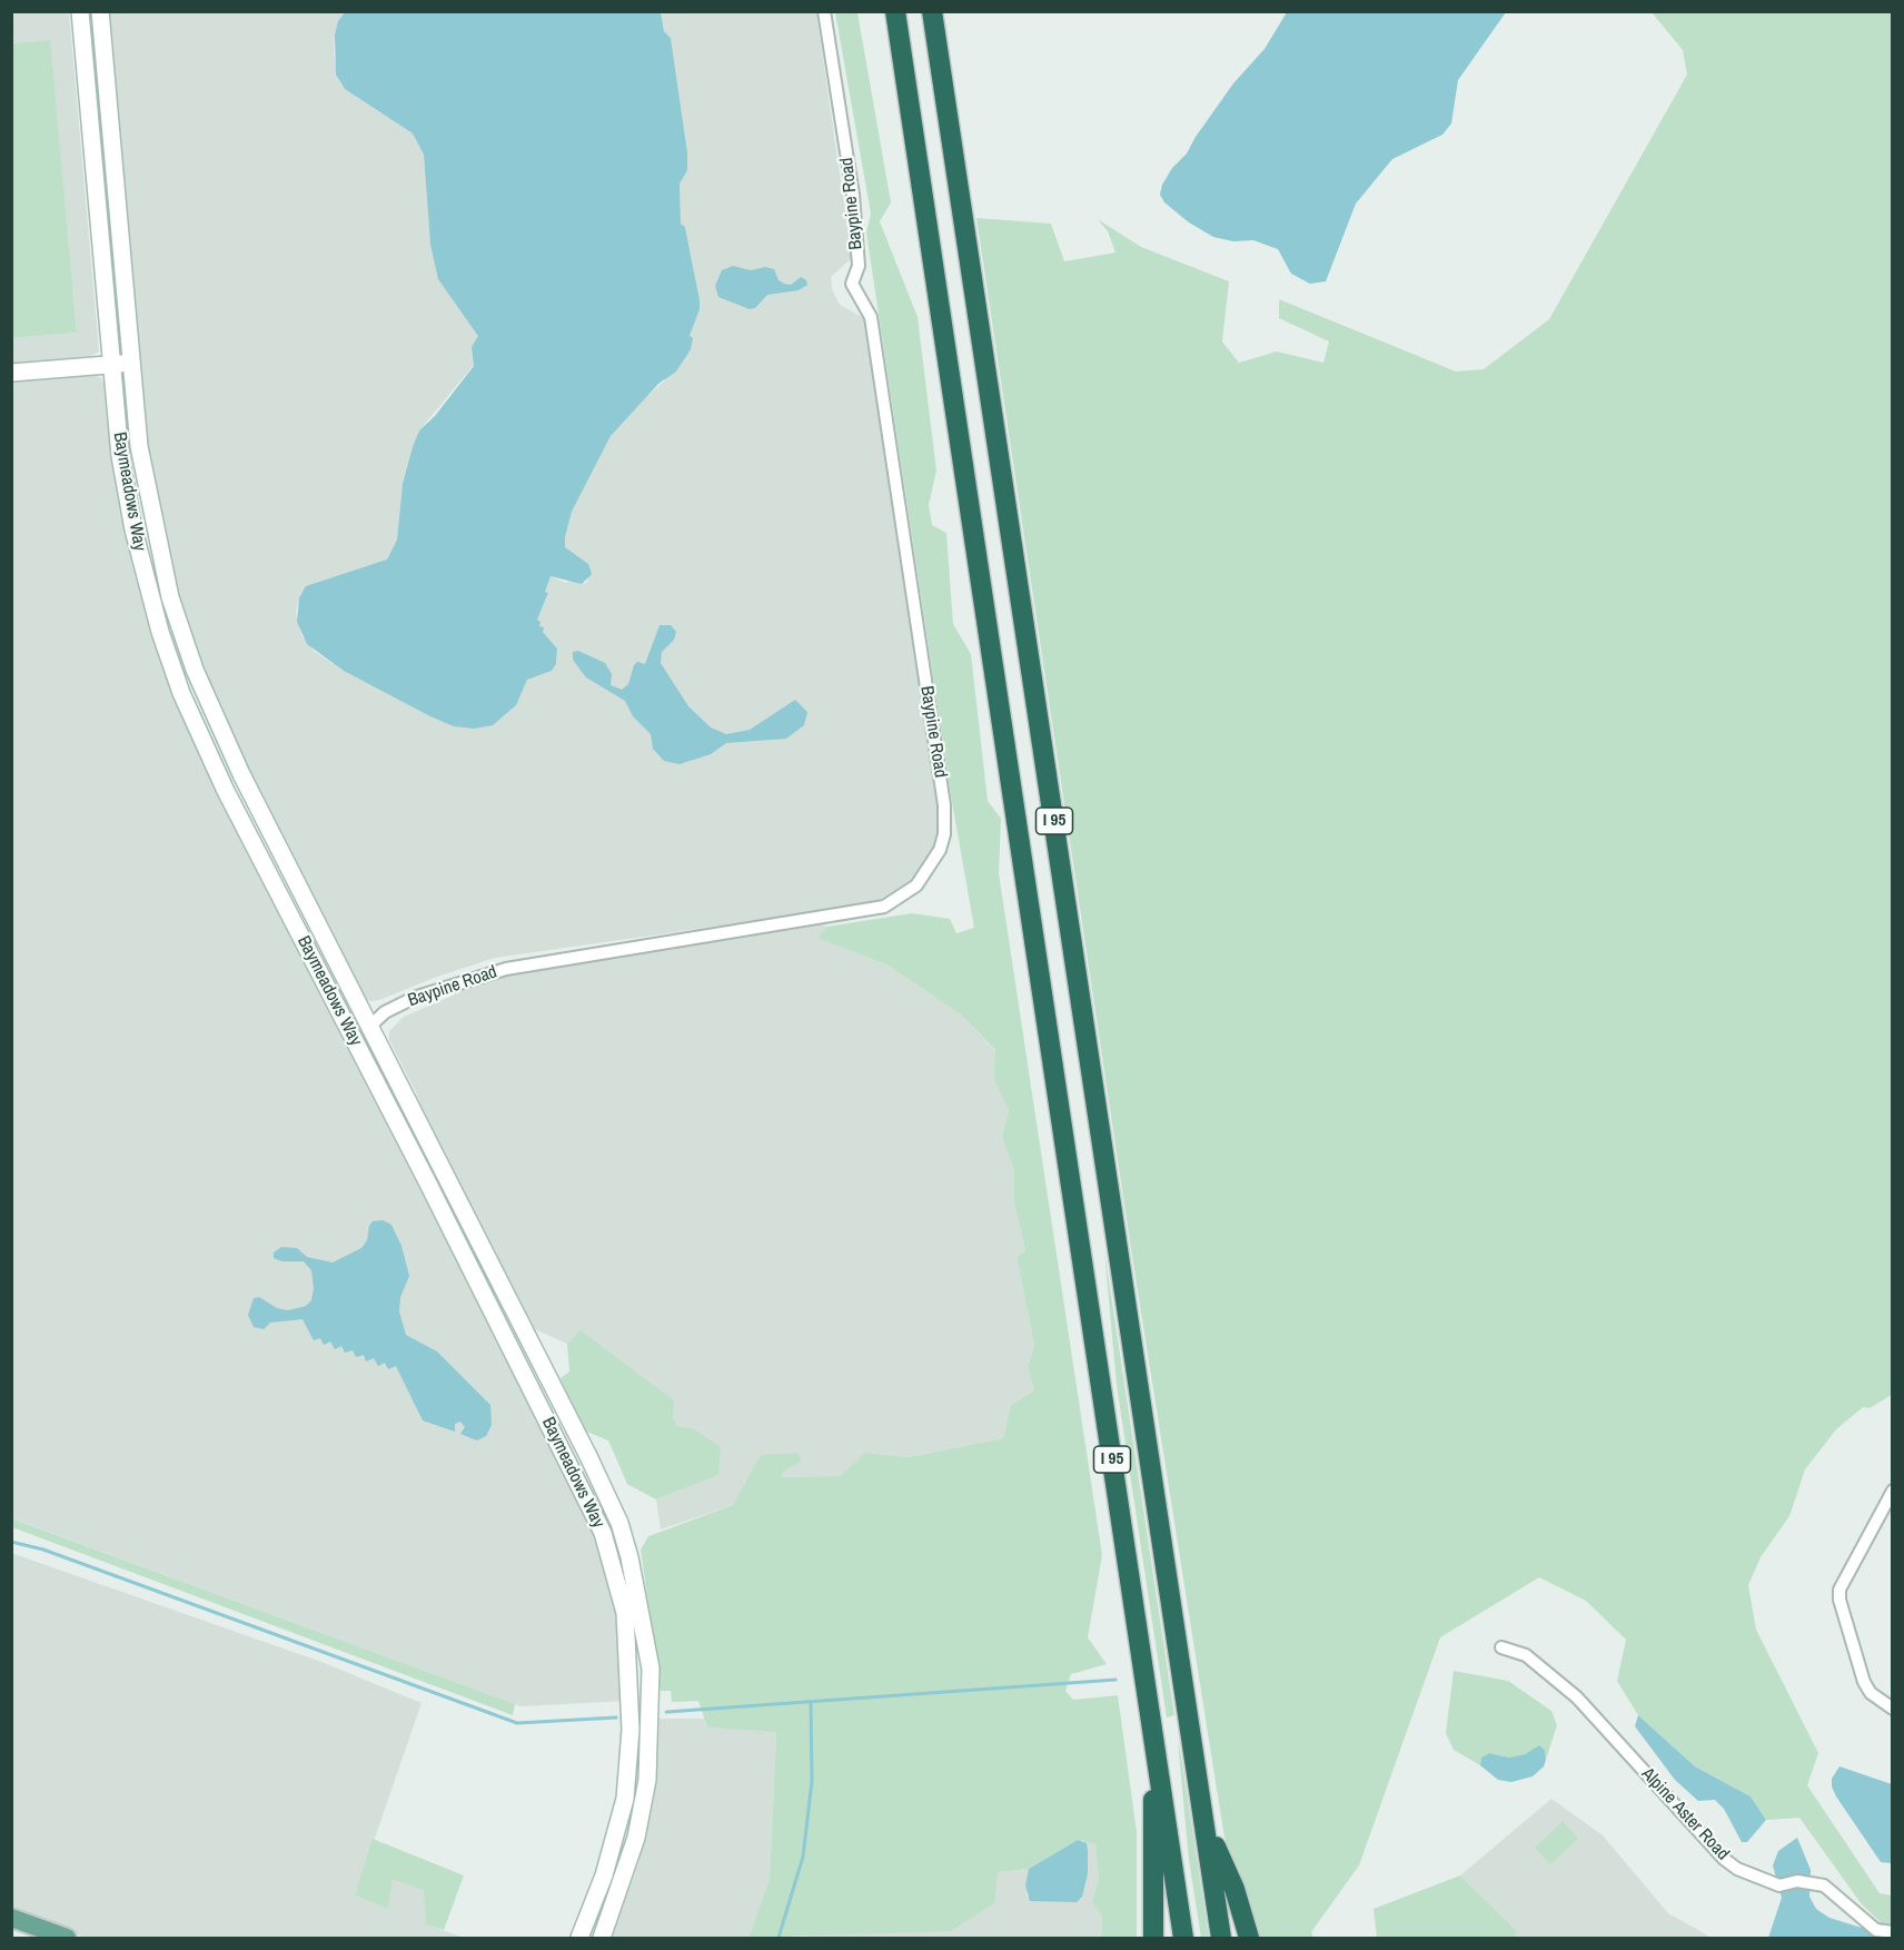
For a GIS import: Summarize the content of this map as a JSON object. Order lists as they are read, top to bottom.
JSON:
{
  "streets": {
    "highway": ["I 95"],
    "street": ["Baypine Road", "Baymeadows Way", "Alpine Aster Road"]
  },
  "crossings": [
    ["Baypine Road", "Baymeadows Way"]
  ]
}
